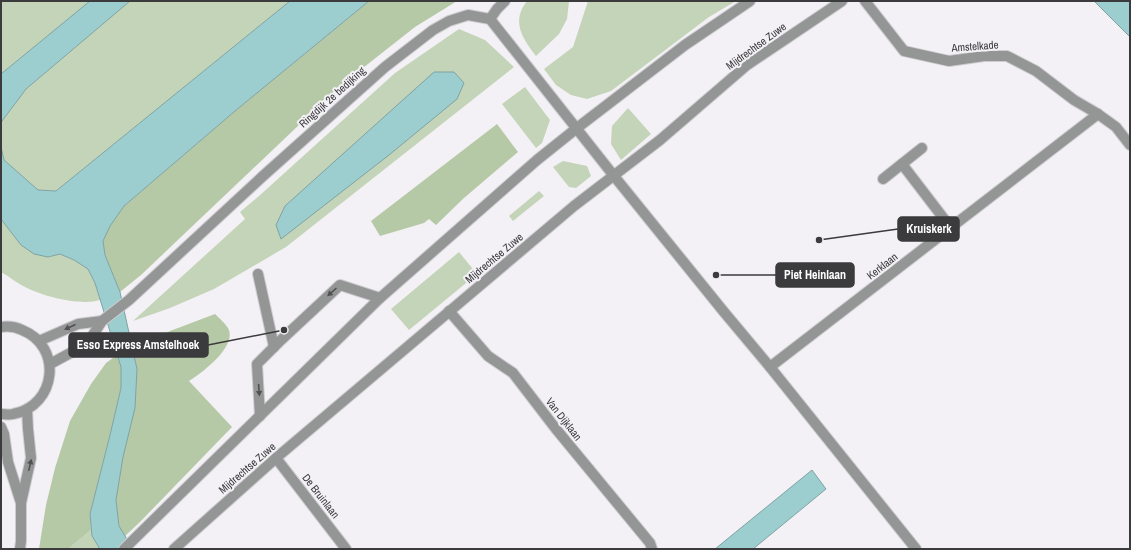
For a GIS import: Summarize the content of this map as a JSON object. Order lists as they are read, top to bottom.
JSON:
{
  "streets": {
    "street": [
      "Mijdrechtse Zuwe",
      "Amstelkade",
      "Ringdijk 2e bedijking",
      "Kerklaan",
      "Van Dijklaan",
      "De Bruinlaan"
    ]
  },
  "crossings": [
    ["Mijdrechtse Zuwe", "Van Dijklaan"],
    ["Mijdrechtse Zuwe", "De Bruinlaan"],
    ["Amstelkade", "Kerklaan"]
  ],
  "places": ["Kruiskerk", "Piet Heinlaan", "Esso Express Amstelhoek"]
}
